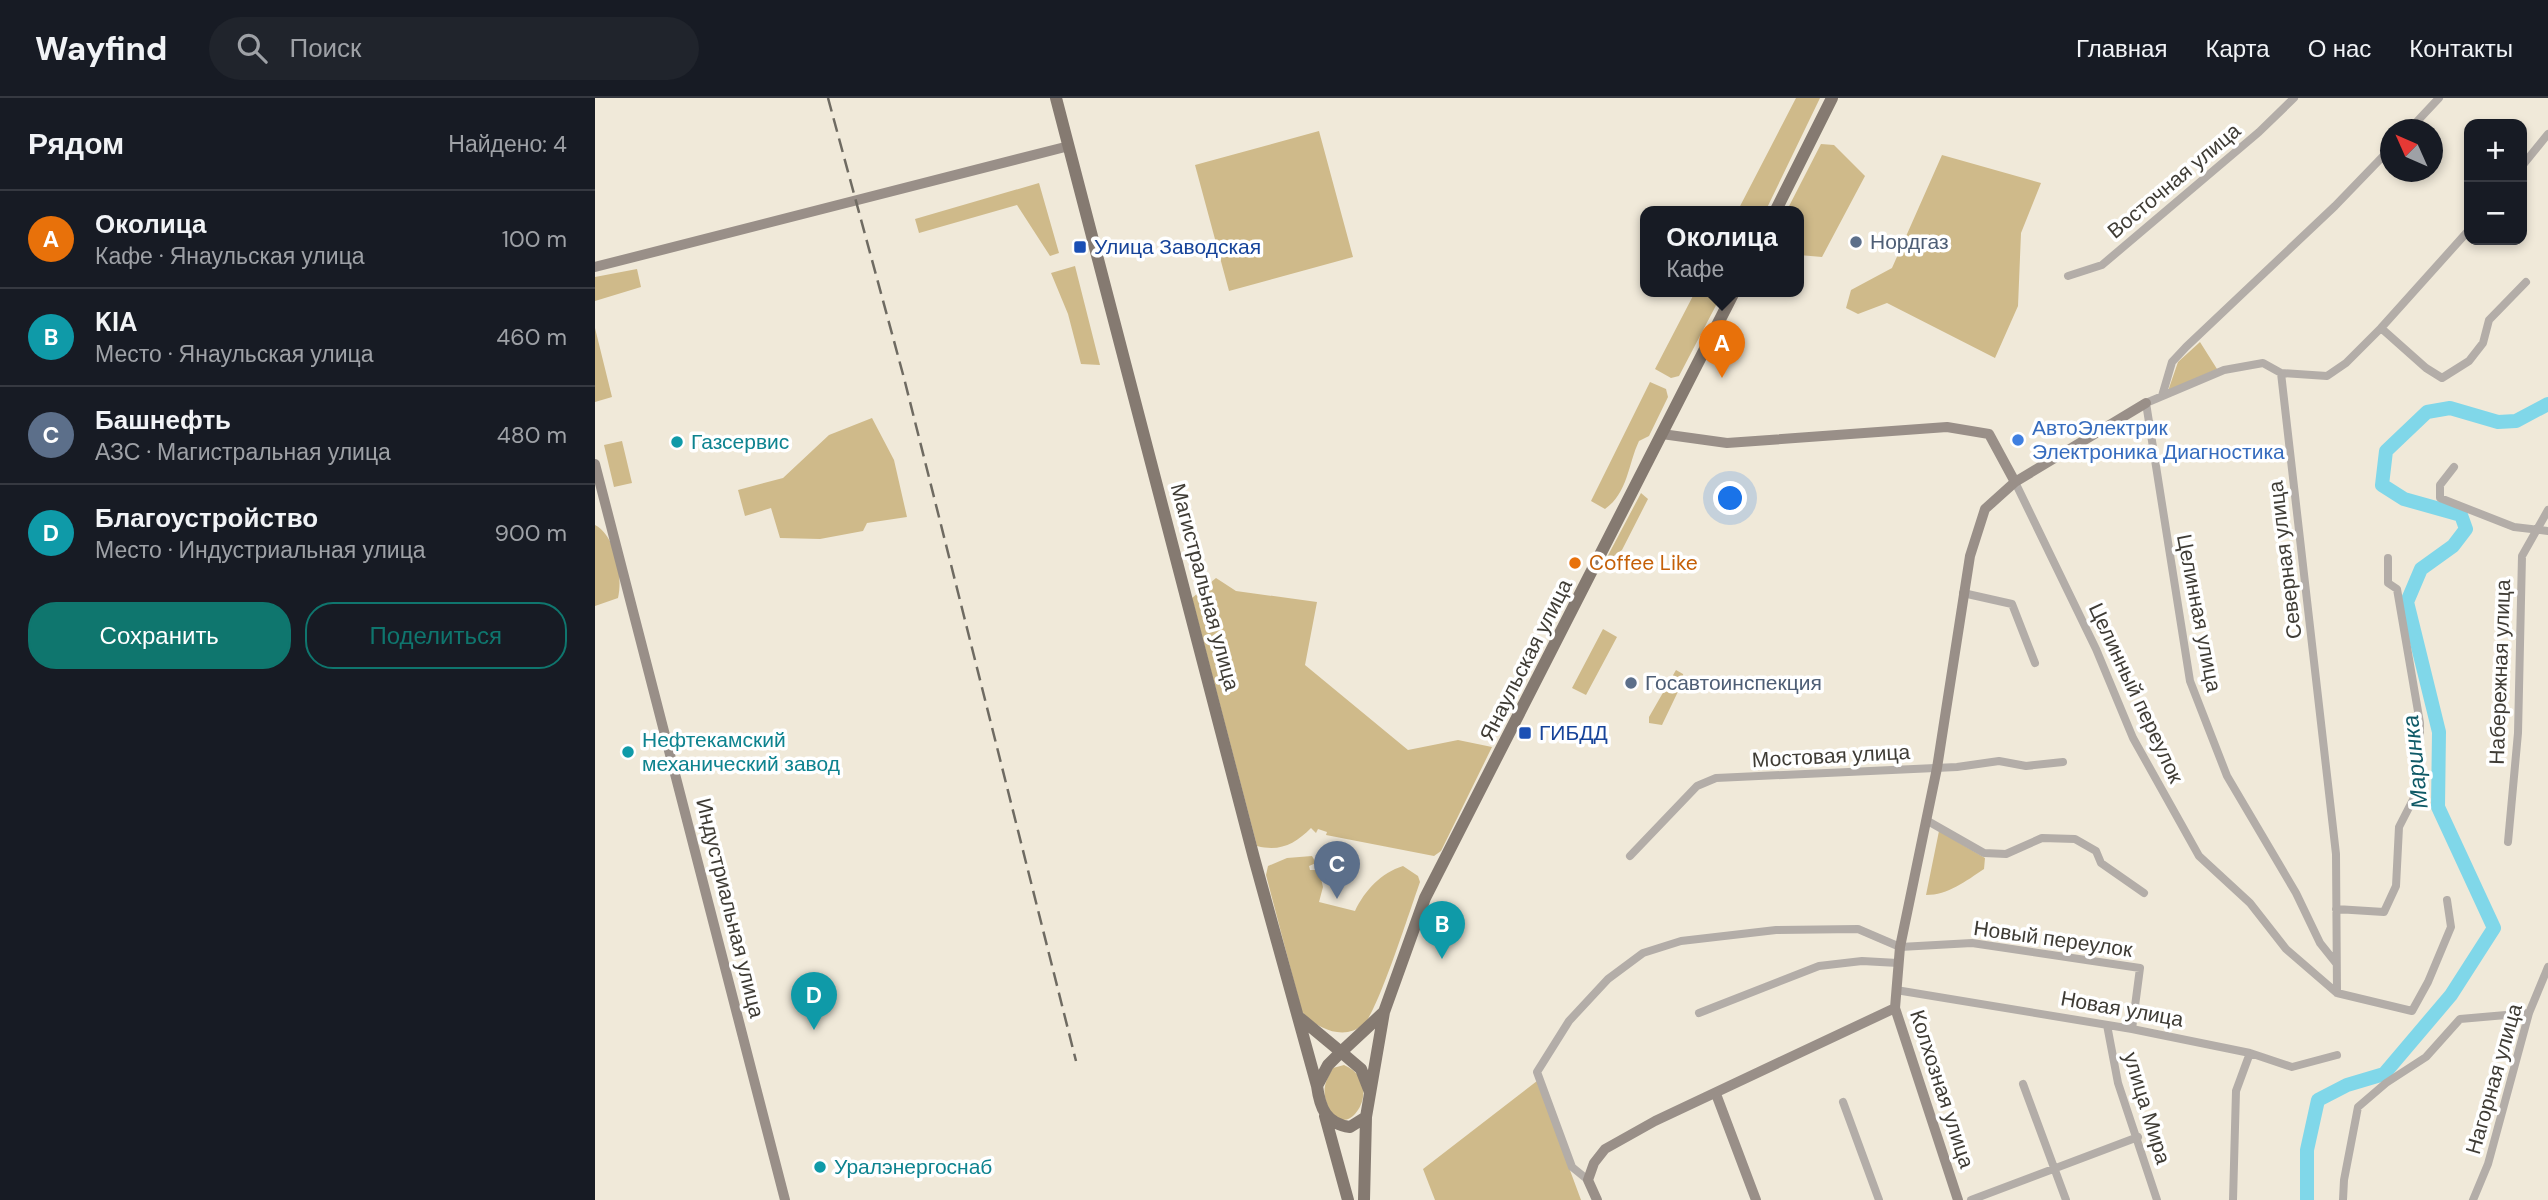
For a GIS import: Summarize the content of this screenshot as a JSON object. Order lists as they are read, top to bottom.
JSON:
{
  "streets": {
    "main road": ["Магистральная улица", "Янаульская улица"],
    "street": [
      "Восточная улица",
      "Северная улица",
      "Целинная улица",
      "Набережная улица",
      "Целинный переулок",
      "Мостовая улица",
      "Индустриальная улица",
      "Новый переулок",
      "Новая улица",
      "Нагорная улица",
      "Колхозная улица",
      "улица Мира"
    ]
  },
  "crossings": [
    ["Северная улица", "Целинная улица"],
    ["Северная улица", "Целинный переулок"],
    ["Целинная улица", "Колхозная улица"],
    ["Целинный переулок", "Колхозная улица"],
    ["Мостовая улица", "Колхозная улица"],
    ["Новый переулок", "Новая улица"],
    ["Новый переулок", "Колхозная улица"],
    ["Новая улица", "Колхозная улица"],
    ["Новая улица", "улица Мира"]
  ],
  "water": ["Маринка"],
  "places": {
    "other": [
      "Нордгаз",
      "АвтоЭлектрик Электроника Диагностика",
      "Газсервис",
      "Coffee Like",
      "Госавтоинспекция",
      "Нефтекамский механический завод",
      "Уралэнергоснаб"
    ],
    "transit": ["Улица Заводская", "ГИБДД"]
  },
  "north": "top left",
  "page": {
    "header": "Wayfind",
    "search": "Поиск",
    "nav": [
      "Главная",
      "Карта",
      "О нас",
      "Контакты"
    ],
    "heading": ["Рядом", "Найдено: 4"],
    "map_buttons": ["+", "−"],
    "list": [
      {
        "mark": "A",
        "name": "Околица",
        "note": "Кафе · Янаульская улица",
        "value": "100 m"
      },
      {
        "mark": "B",
        "name": "KIA",
        "note": "Место · Янаульская улица",
        "value": "460 m"
      },
      {
        "mark": "C",
        "name": "Башнефть",
        "note": "АЗС · Магистральная улица",
        "value": "480 m"
      },
      {
        "mark": "D",
        "name": "Благоустройство",
        "note": "Место · Индустриальная улица",
        "value": "900 m"
      }
    ],
    "popup": ["Околица", "Кафе"],
    "pins": [
      "A",
      "C",
      "B",
      "D"
    ],
    "buttons": ["Сохранить", "Поделиться"]
  }
}
